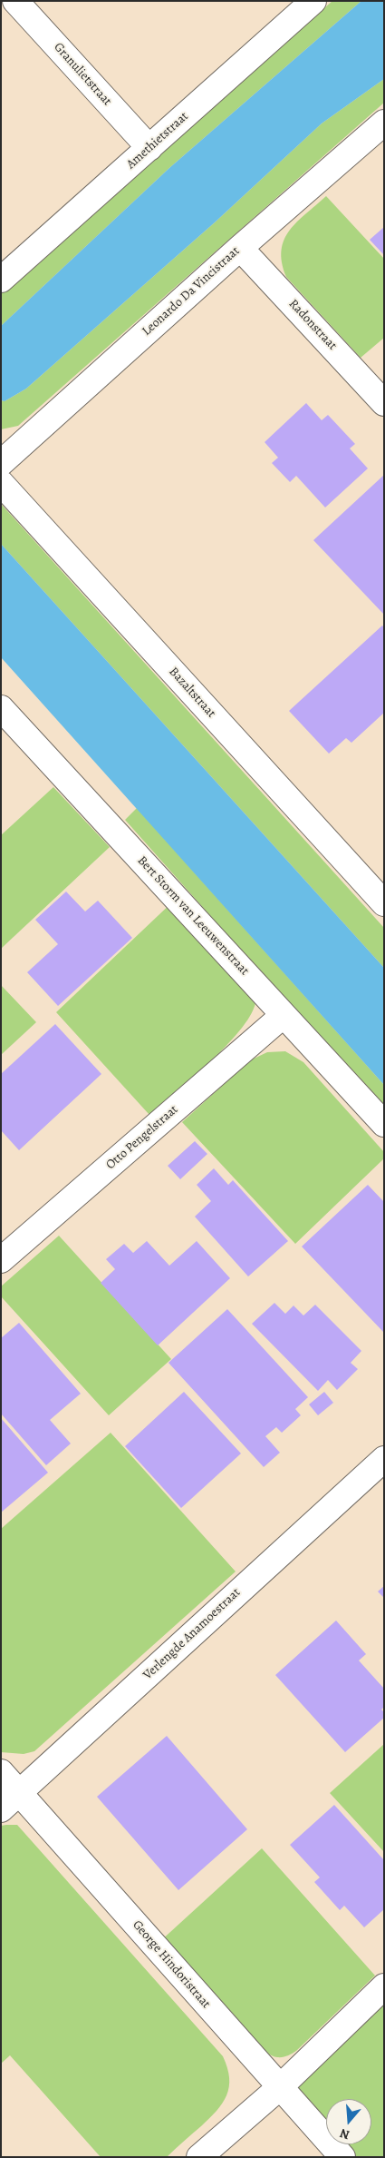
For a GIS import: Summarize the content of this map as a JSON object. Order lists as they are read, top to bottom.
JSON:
{
  "streets": {
    "street": [
      "Granulietstraat",
      "Amethietstraat",
      "Leonardo Da Vincistraat",
      "Radonstraat",
      "Bazaltstraat",
      "Bert Storm van Leeuwenstraat",
      "Otto Pengelstraat",
      "Verlengde Anamoestraat",
      "George Hindoristraat"
    ]
  },
  "crossings": [
    ["Granulietstraat", "Amethietstraat"],
    ["Leonardo Da Vincistraat", "Radonstraat"],
    ["Bert Storm van Leeuwenstraat", "Otto Pengelstraat"],
    ["Verlengde Anamoestraat", "George Hindoristraat"]
  ],
  "north": "bottom"
}
